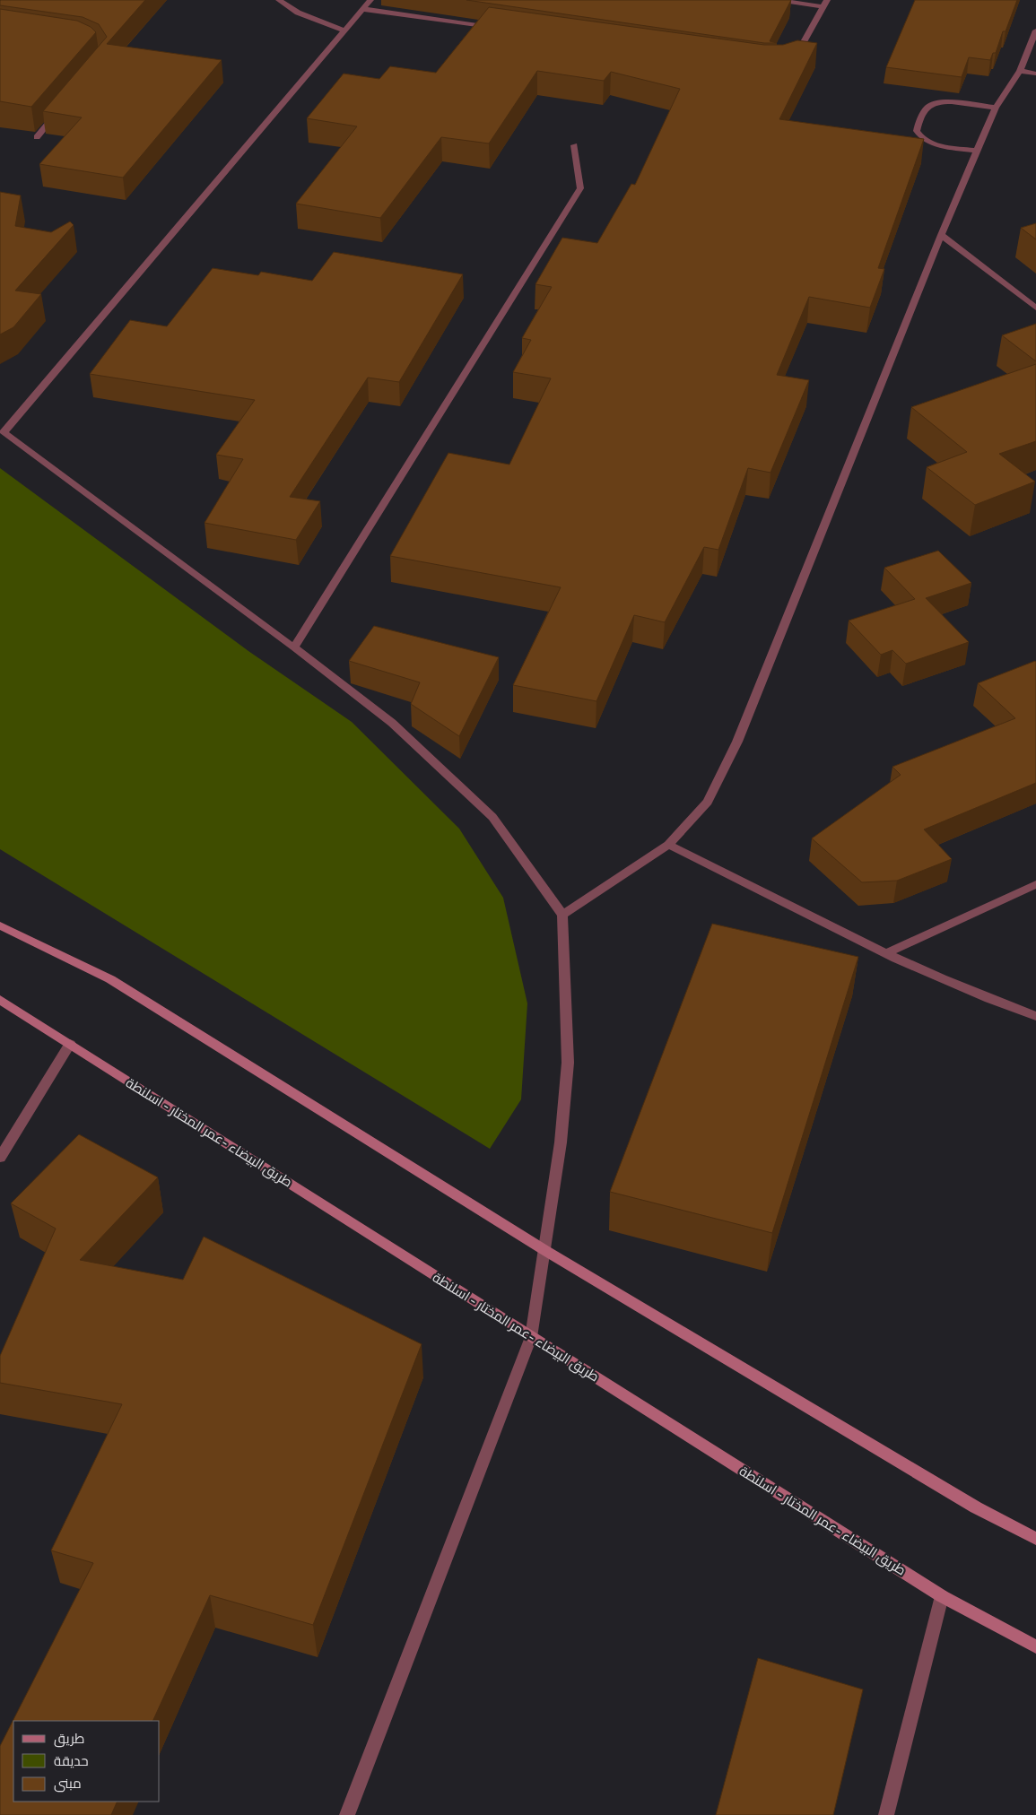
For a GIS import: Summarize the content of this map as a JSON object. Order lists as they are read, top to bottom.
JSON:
{
  "streets": {
    "main road": ["طريق البيضاء -عمر المختار - اسلنطة"]
  },
  "legend": ["طريق", "حديقة", "مبنى"]
}
